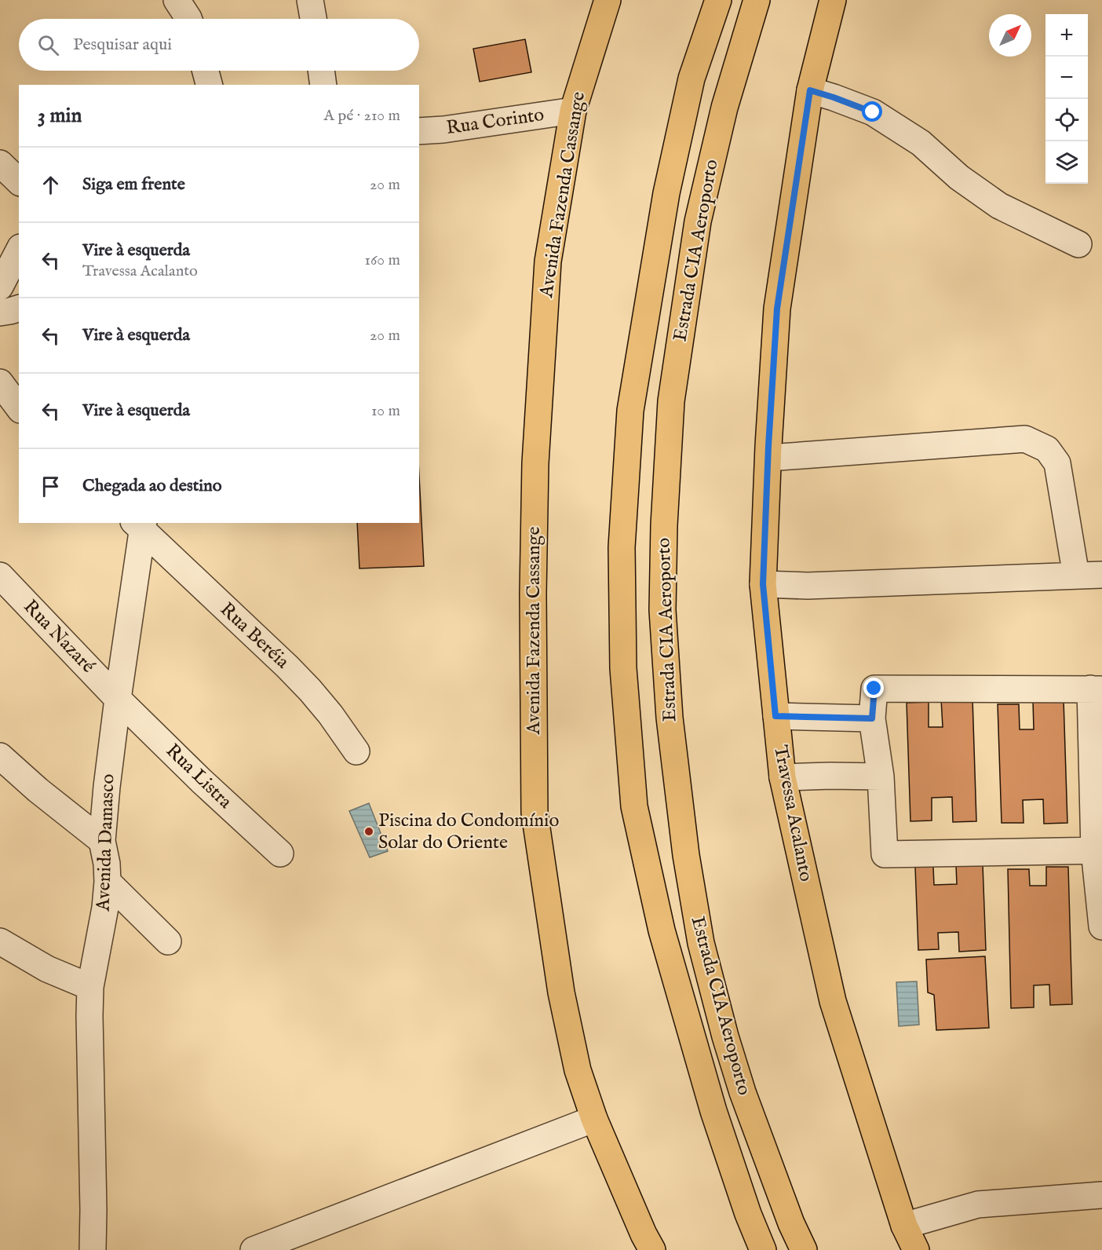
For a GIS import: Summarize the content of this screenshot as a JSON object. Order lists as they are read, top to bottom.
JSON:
{
  "streets": {
    "main road": ["Avenida Fazenda Cassange", "Estrada CIA Aeroporto", "Travessa Acalanto"],
    "street": [
      "Rua Corinto",
      "Rua Beréia",
      "Rua Nazaré",
      "Rua Listra",
      "Avenida Damasco"
    ]
  },
  "crossings": [
    ["Rua Corinto", "Avenida Fazenda Cassange"],
    ["Rua Beréia", "Avenida Damasco"],
    ["Rua Nazaré", "Rua Listra"],
    ["Rua Nazaré", "Avenida Damasco"],
    ["Rua Listra", "Avenida Damasco"]
  ],
  "places": ["Piscina do Condomínio Solar do Oriente"],
  "north": "top right",
  "page": {
    "map_buttons": ["+", "−"],
    "search": "Pesquisar aqui",
    "heading": ["3 min", "A pé · 210 m"],
    "list": [
      ["Siga em frente", "20 m"],
      ["Vire à esquerda", "Travessa Acalanto", "160 m"],
      ["Vire à esquerda", "20 m"],
      ["Vire à esquerda", "10 m"],
      "Chegada ao destino"
    ]
  }
}
